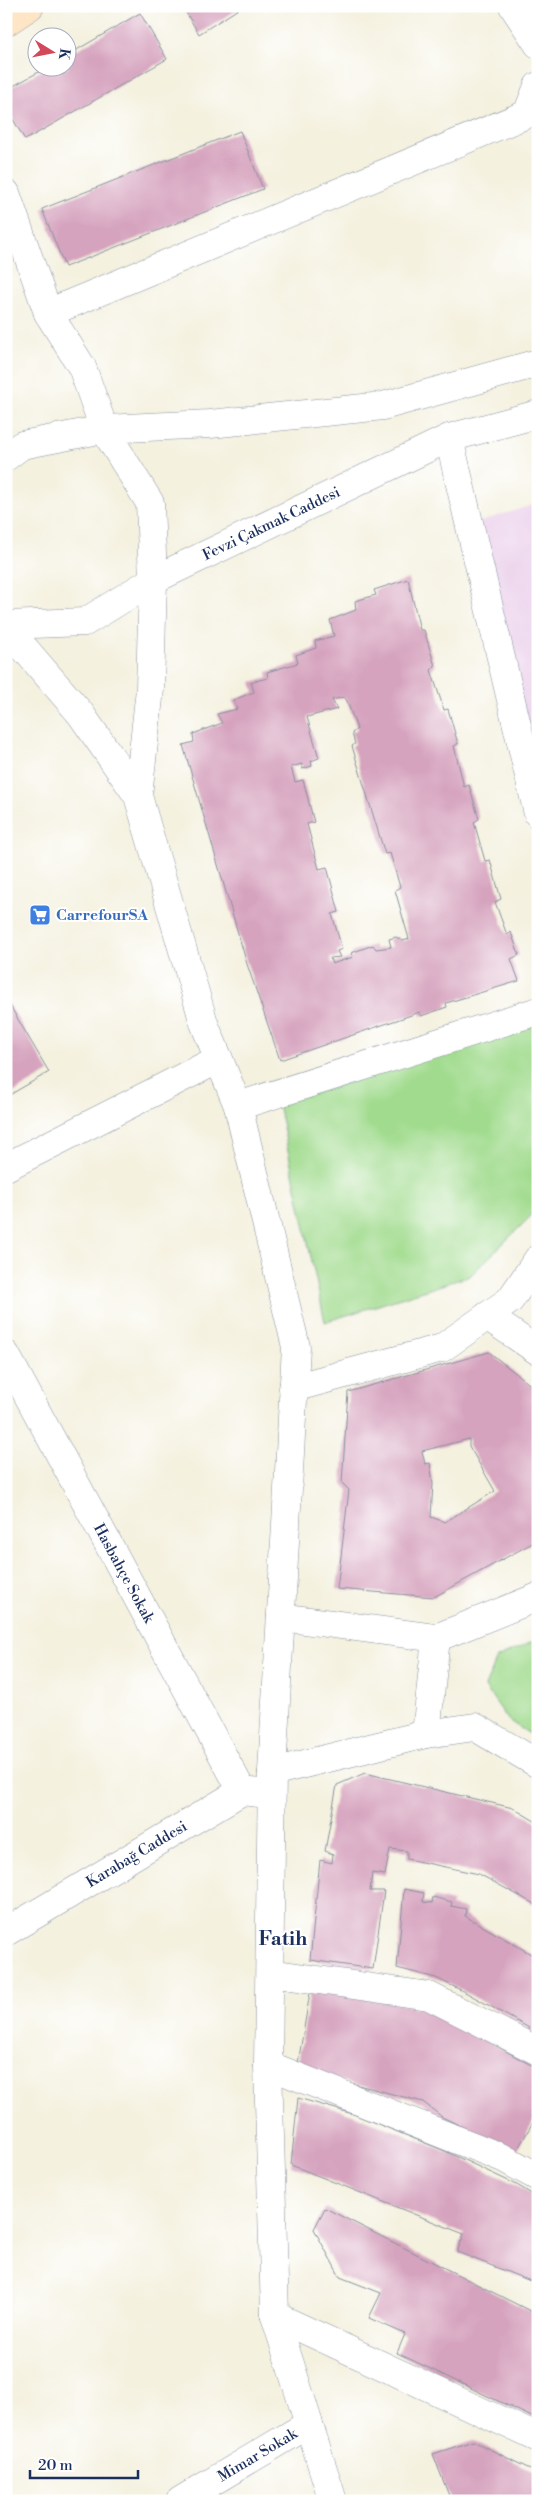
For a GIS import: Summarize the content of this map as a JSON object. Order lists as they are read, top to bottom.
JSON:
{
  "streets": {
    "street": [
      "Fevzi Çakmak Caddesi",
      "Hasbahçe Sokak",
      "Karabağ Caddesi",
      "Mimar Sokak"
    ]
  },
  "crossings": [
    ["Hasbahçe Sokak", "Karabağ Caddesi"]
  ],
  "districts": ["Fatih"],
  "places": {
    "supermarket": ["CarrefourSA"]
  },
  "scale_bar": "20 m",
  "north": "right"
}
